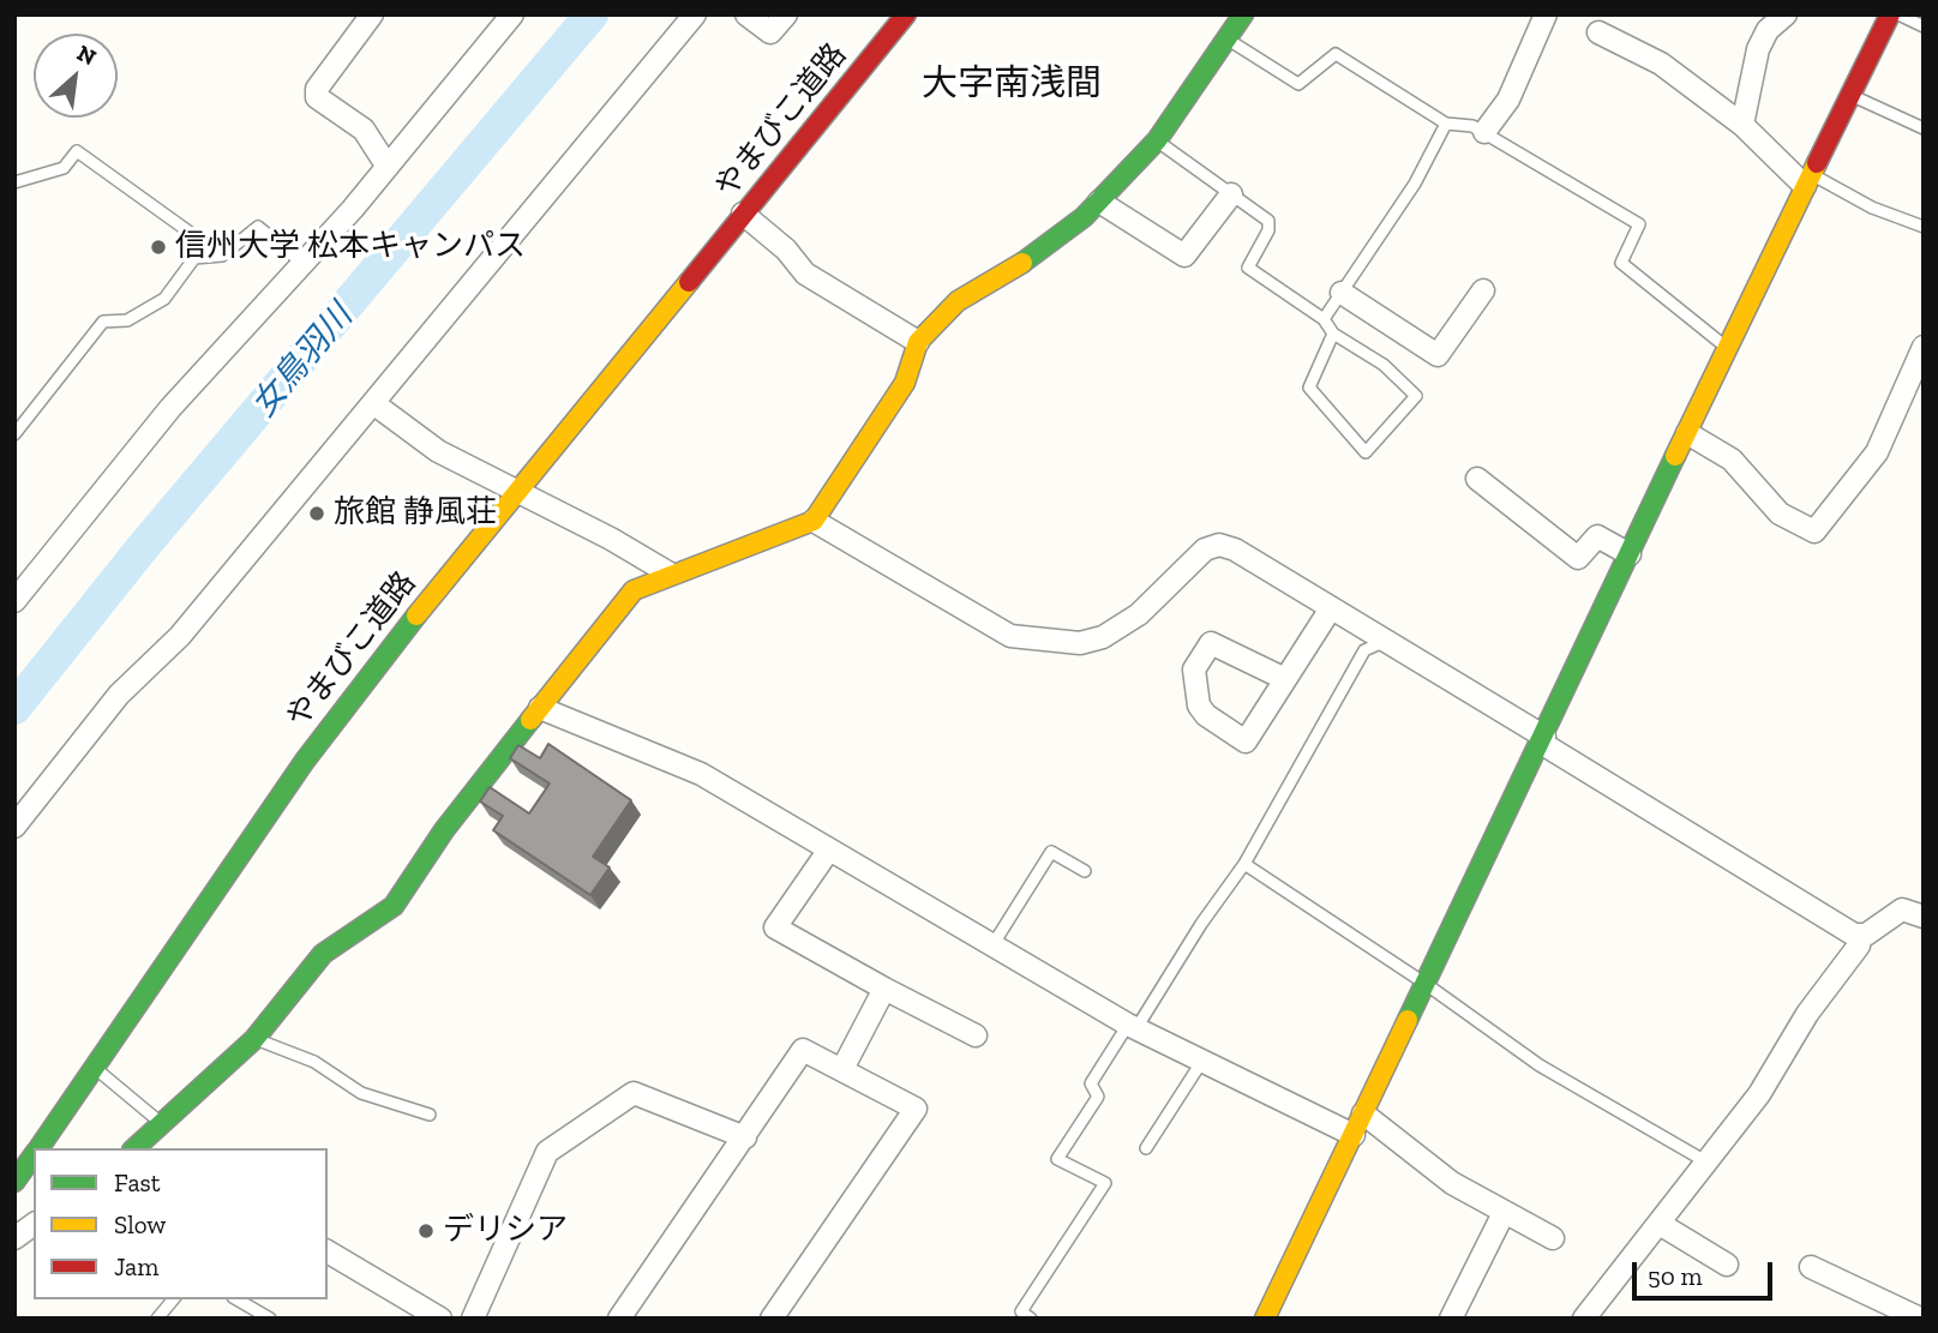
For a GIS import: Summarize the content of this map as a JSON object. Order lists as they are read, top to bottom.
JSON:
{
  "streets": {
    "street": ["やまびこ道路"]
  },
  "districts": ["大字南浅間"],
  "water": ["女鳥羽川"],
  "places": ["信州大学 松本キャンパス", "旅館 静風荘", "デリシア"],
  "legend": ["Fast", "Slow", "Jam"],
  "scale_bar": "50 m",
  "north": "top right"
}
